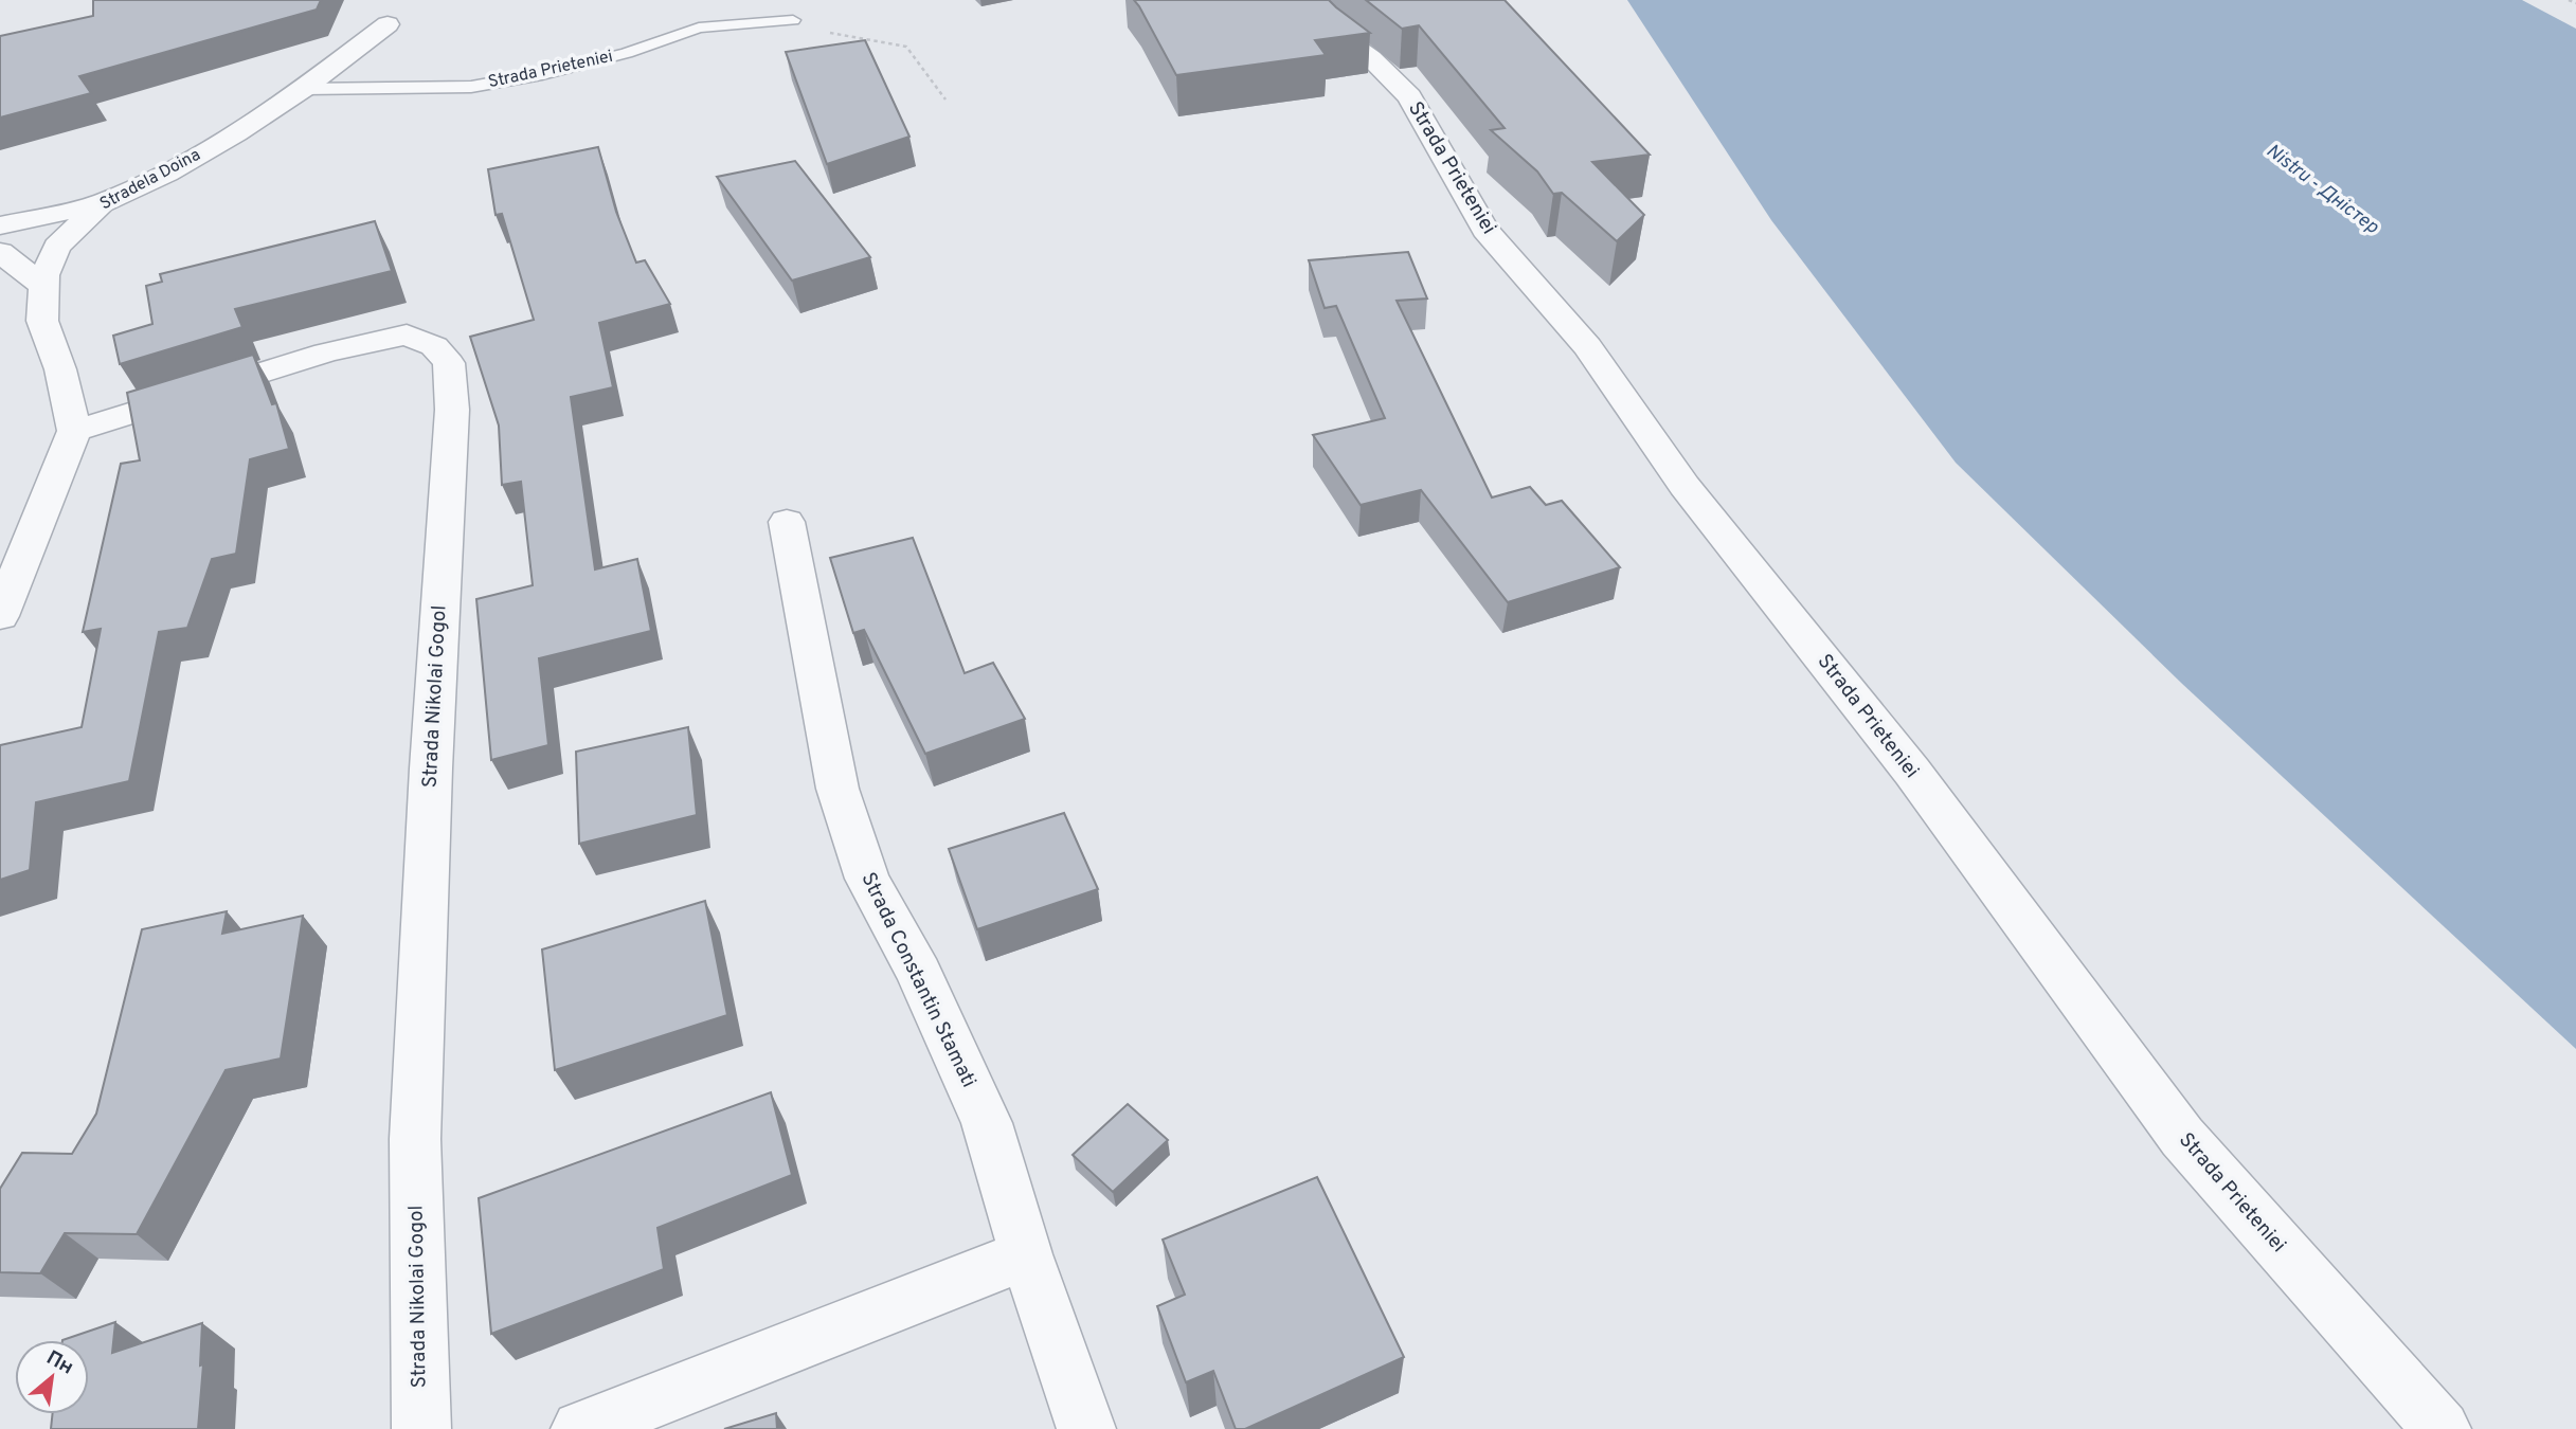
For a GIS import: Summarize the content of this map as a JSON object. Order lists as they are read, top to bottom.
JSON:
{
  "streets": {
    "street": [
      "Strada Prieteniei",
      "Stradela Doina",
      "Strada Nikolai Gogol",
      "Strada Constantin Stamati"
    ]
  },
  "crossings": [
    ["Strada Prieteniei", "Stradela Doina"],
    ["Stradela Doina", "Strada Nikolai Gogol"]
  ],
  "water": ["Nistru - Дністер"],
  "north": "top right"
}
